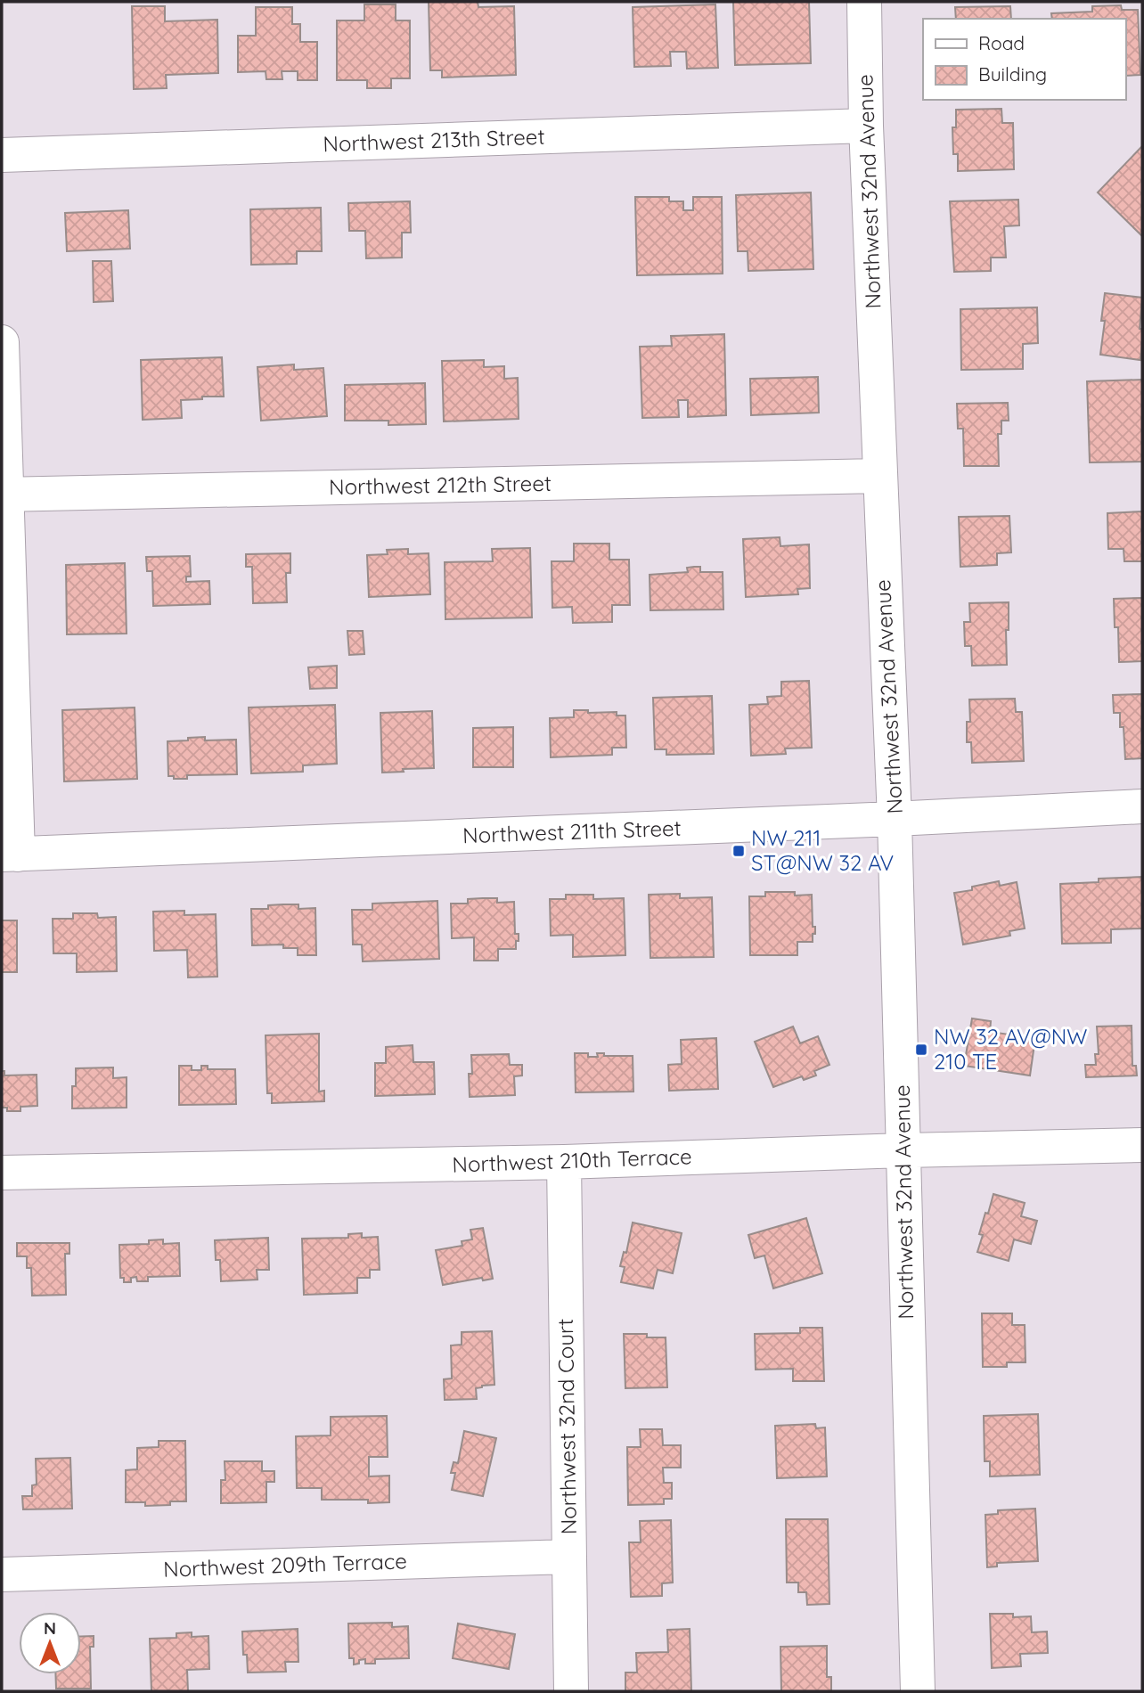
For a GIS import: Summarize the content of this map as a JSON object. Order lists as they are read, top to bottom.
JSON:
{
  "streets": {
    "street": [
      "Northwest 213th Street",
      "Northwest 32nd Avenue",
      "Northwest 212th Street",
      "Northwest 211th Street",
      "Northwest 210th Terrace",
      "Northwest 32nd Court",
      "Northwest 209th Terrace"
    ]
  },
  "crossings": [
    ["Northwest 213th Street", "Northwest 32nd Avenue"],
    ["Northwest 32nd Avenue", "Northwest 212th Street"],
    ["Northwest 32nd Avenue", "Northwest 211th Street"],
    ["Northwest 32nd Avenue", "Northwest 210th Terrace"],
    ["Northwest 210th Terrace", "Northwest 32nd Court"],
    ["Northwest 32nd Court", "Northwest 209th Terrace"]
  ],
  "places": {
    "transit": ["NW 211 ST@NW 32 AV", "NW 32 AV@NW 210 TE"]
  },
  "legend": ["Road", "Building"],
  "north": "top"
}
